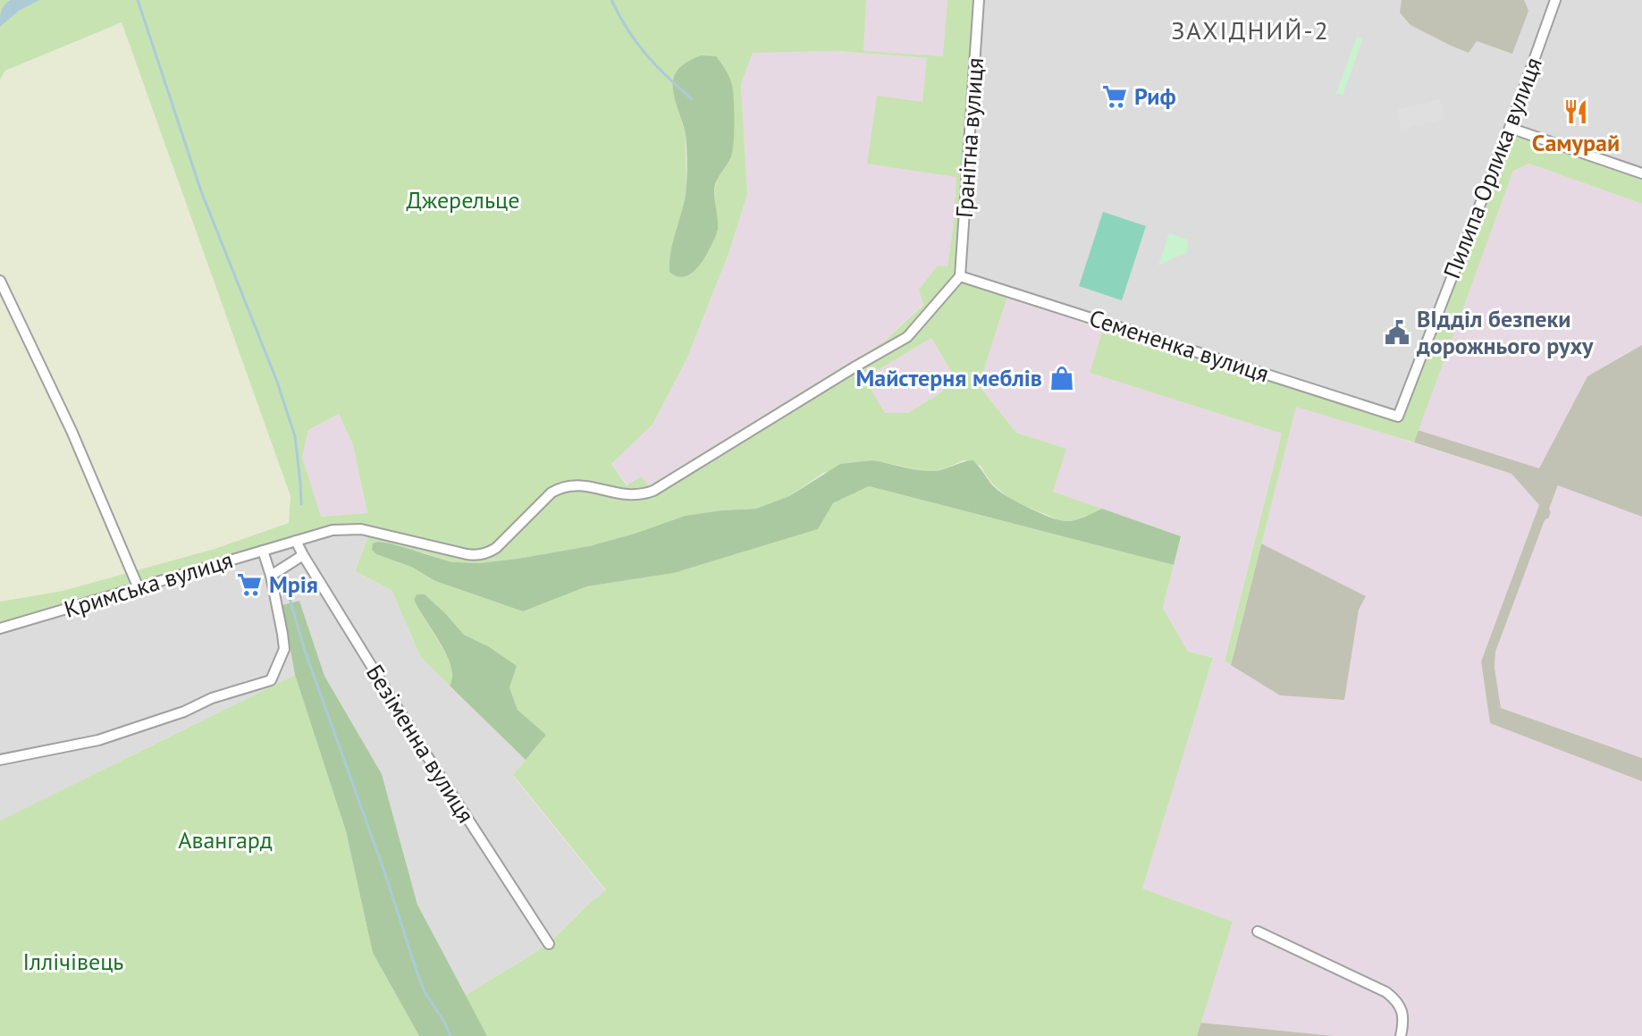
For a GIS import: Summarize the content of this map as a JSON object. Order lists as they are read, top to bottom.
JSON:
{
  "streets": {
    "street": [
      "Гранітна вулиця",
      "Пилипа Орлика вулиця",
      "Семененка вулиця",
      "Кримська вулиця",
      "Безіменна вулиця"
    ]
  },
  "crossings": [
    ["Гранітна вулиця", "Семененка вулиця"],
    ["Гранітна вулиця", "Кримська вулиця"],
    ["Пилипа Орлика вулиця", "Семененка вулиця"],
    ["Семененка вулиця", "Кримська вулиця"],
    ["Кримська вулиця", "Безіменна вулиця"]
  ],
  "districts": ["ЗАХІДНИЙ-2"],
  "parks": ["Джерельце", "Авангард", "Іллічівець"],
  "places": {
    "supermarket": ["Риф", "Мрія"],
    "restaurant": ["Самурай"],
    "public building": ["ВІдділ безпеки дорожнього руху"],
    "shop": ["Майстерня меблів"]
  }
}
